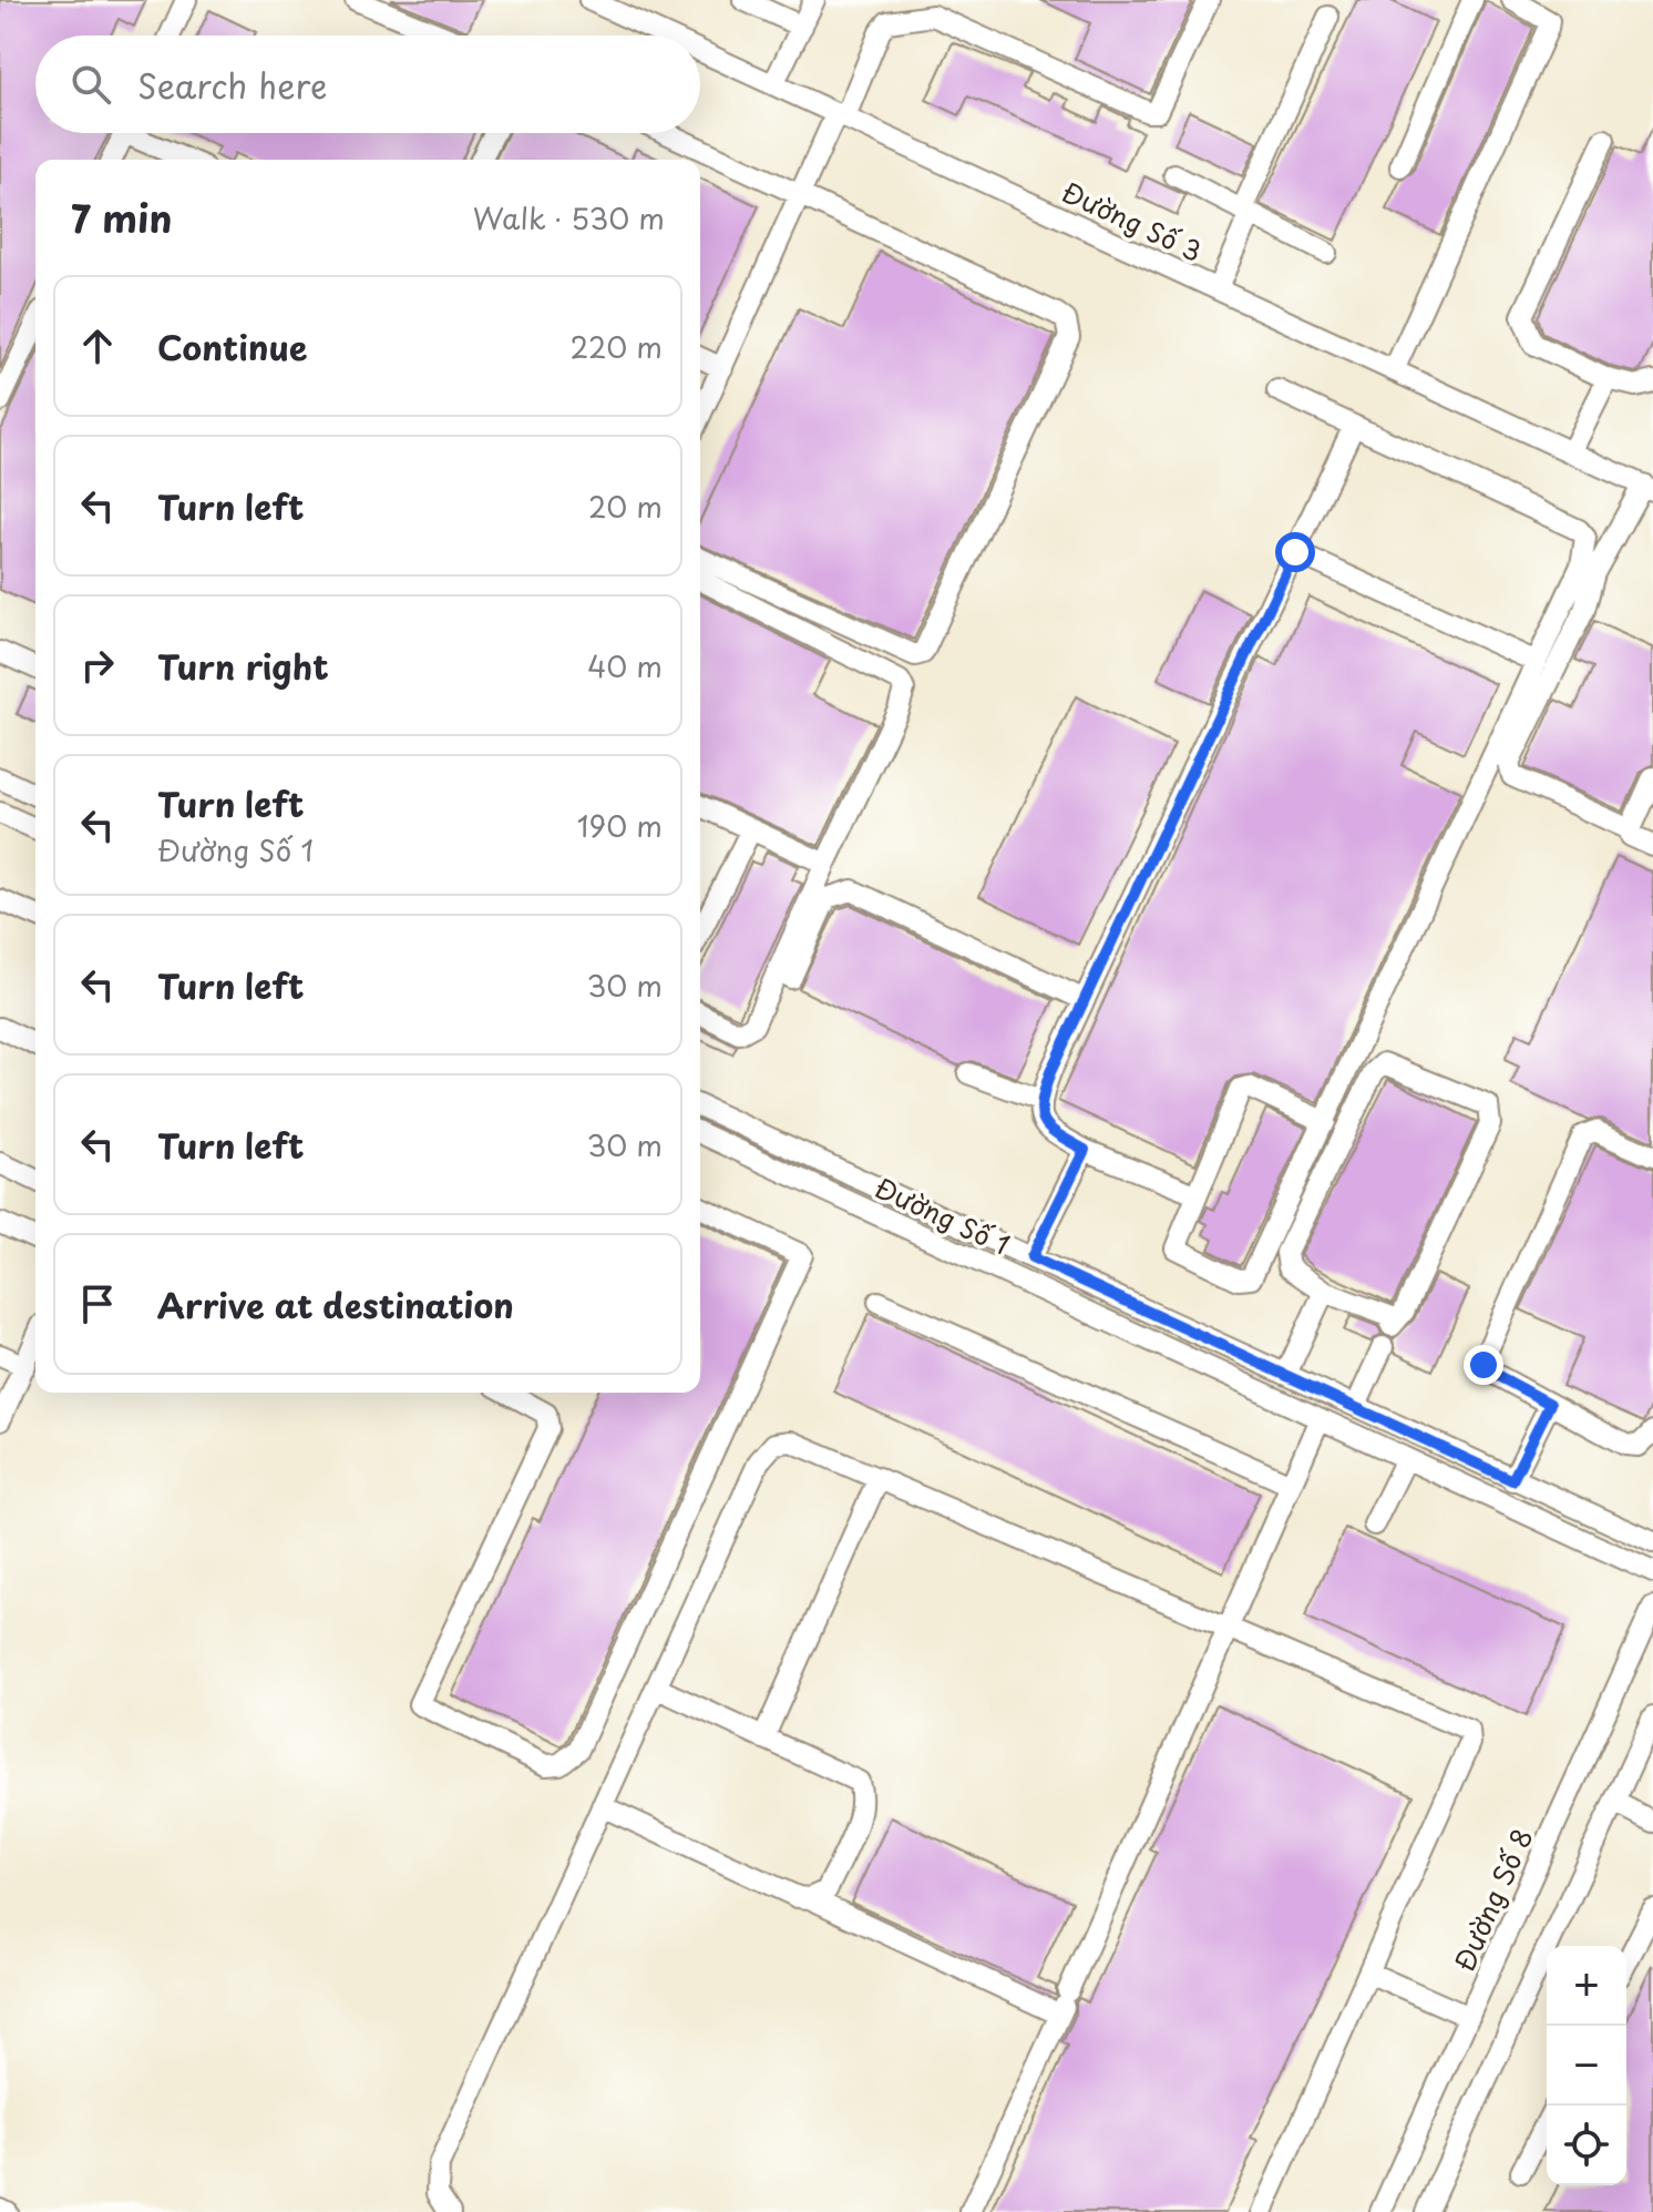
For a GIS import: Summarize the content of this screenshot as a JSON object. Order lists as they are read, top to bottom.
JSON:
{
  "streets": {
    "street": ["Đường Số 3", "Đường Số 1", "Đường Số 8"]
  },
  "page": {
    "search": "Search here",
    "heading": ["7 min", "Walk · 530 m"],
    "list": [
      ["Continue", "220 m"],
      ["Turn left", "20 m"],
      ["Turn right", "40 m"],
      ["Turn left", "Đường Số 1", "190 m"],
      ["Turn left", "30 m"],
      ["Turn left", "30 m"],
      "Arrive at destination"
    ],
    "map_buttons": ["+", "−"]
  }
}
